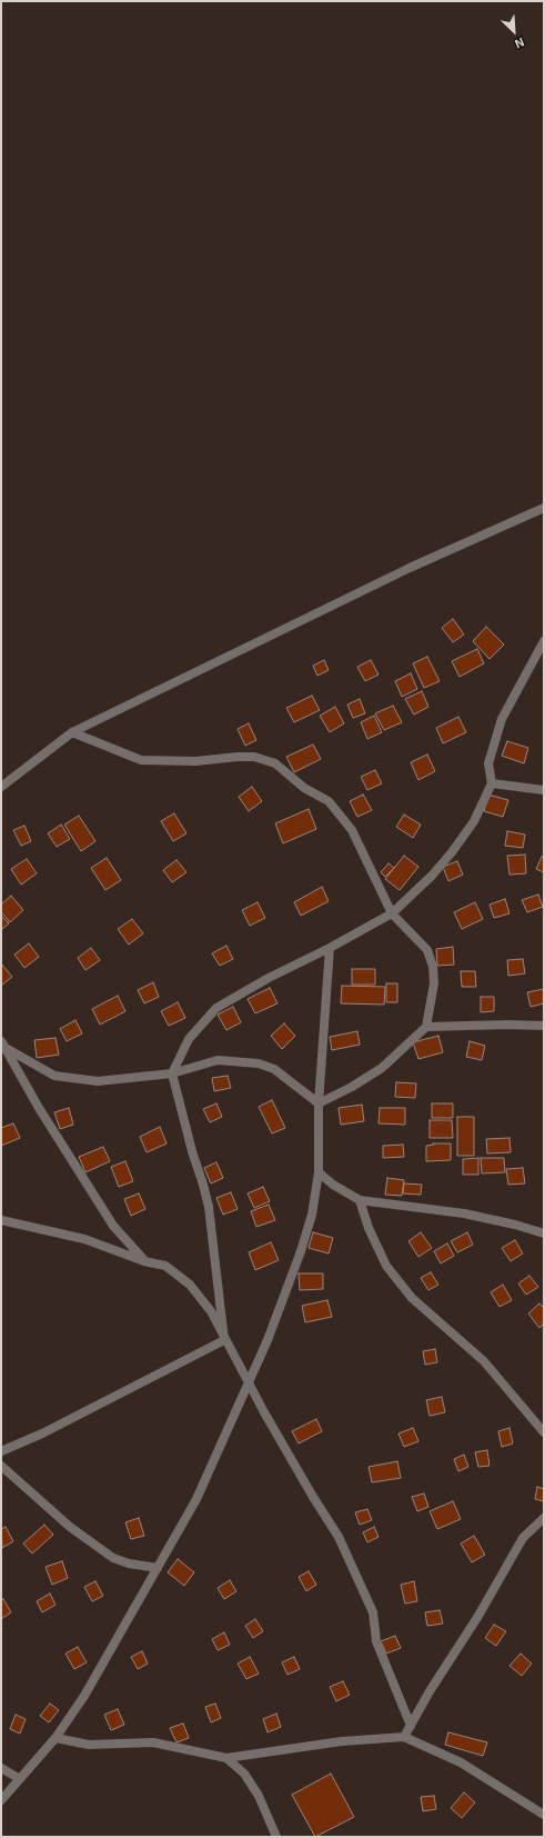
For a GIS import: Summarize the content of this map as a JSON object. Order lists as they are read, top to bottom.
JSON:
{
  "north": "bottom right"
}
